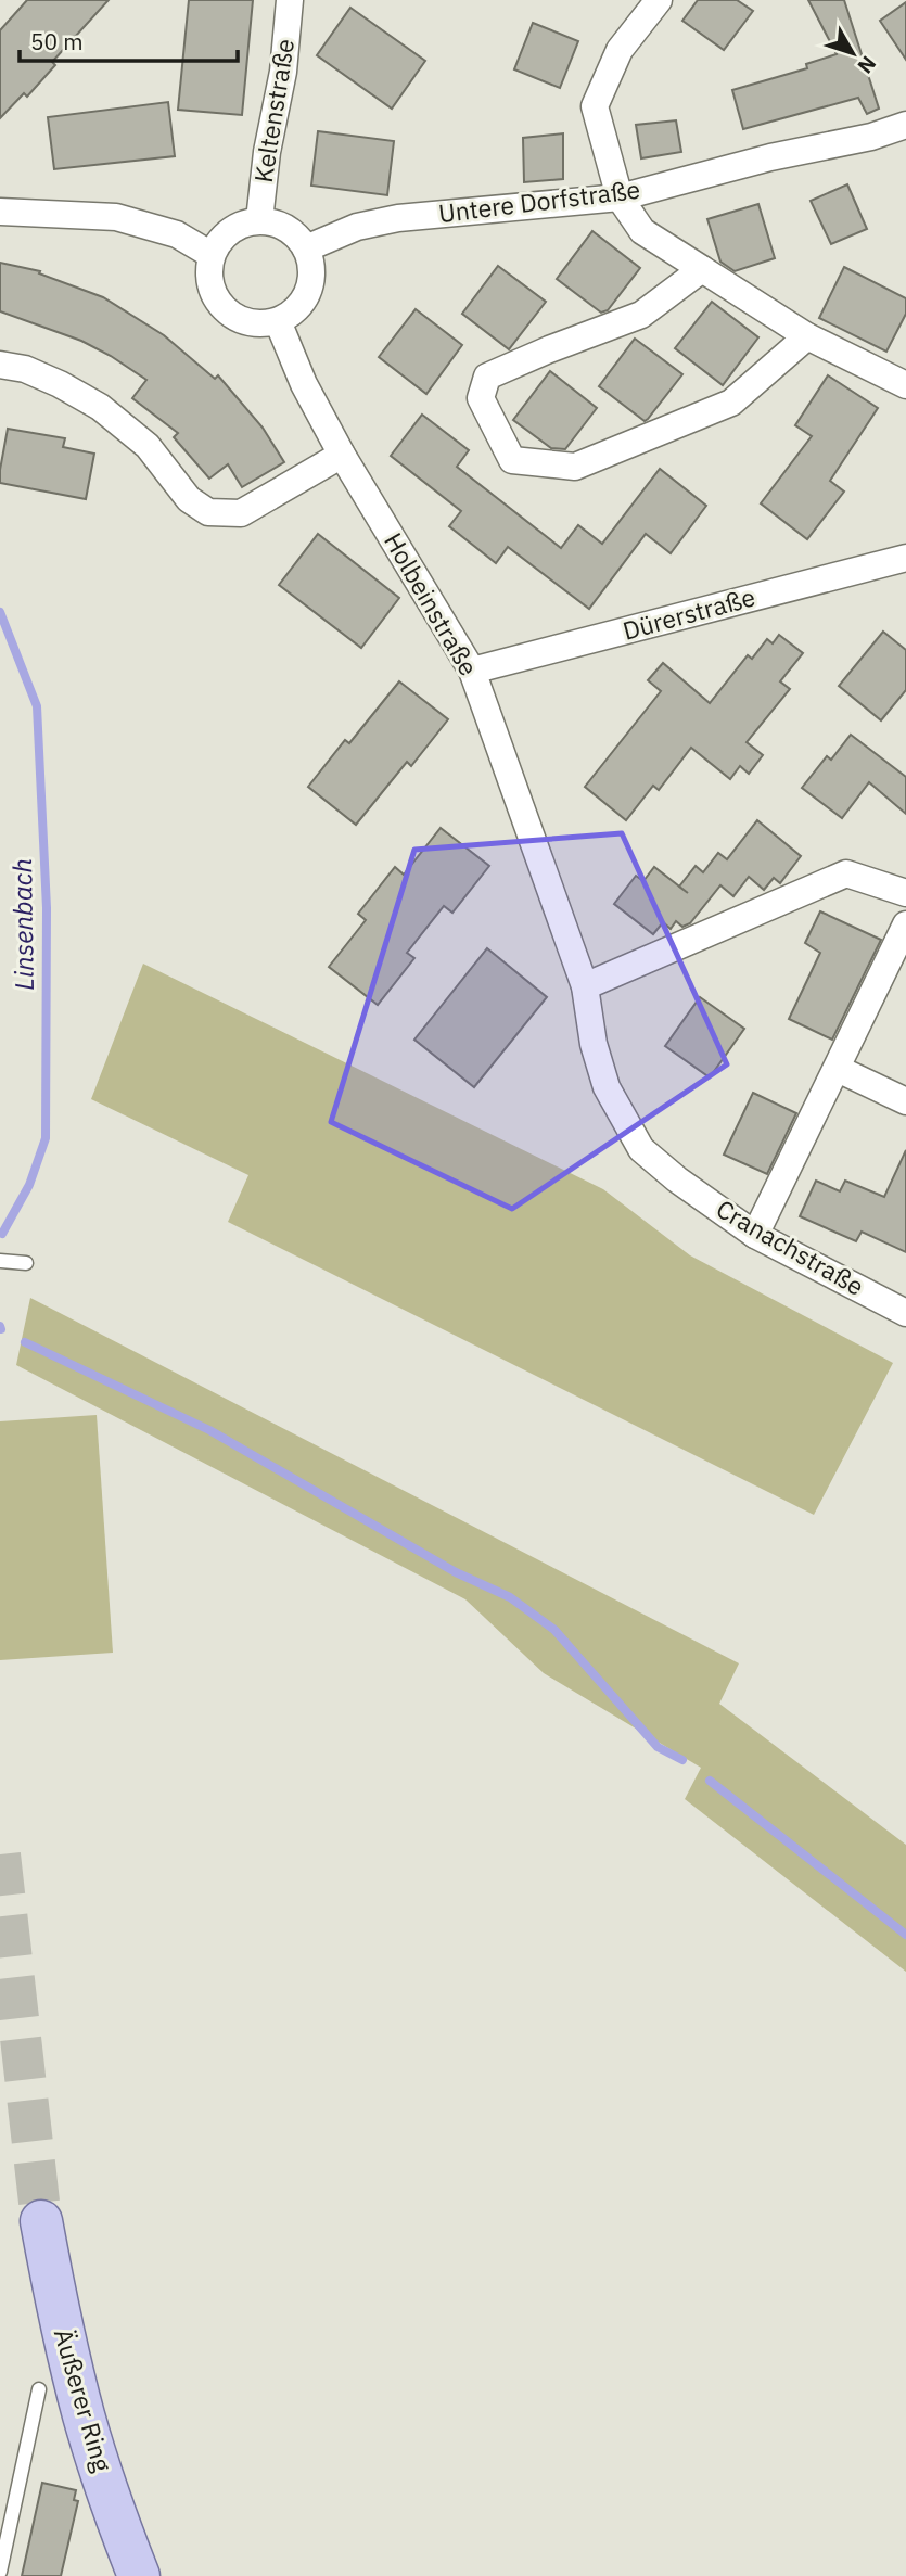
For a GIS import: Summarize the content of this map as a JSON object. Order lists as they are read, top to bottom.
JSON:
{
  "streets": {
    "main road": ["Äußerer Ring"],
    "street": [
      "Keltenstraße",
      "Untere Dorfstraße",
      "Holbeinstraße",
      "Dürerstraße",
      "Cranachstraße"
    ]
  },
  "crossings": [
    ["Keltenstraße", "Untere Dorfstraße"],
    ["Keltenstraße", "Holbeinstraße"],
    ["Untere Dorfstraße", "Holbeinstraße"],
    ["Holbeinstraße", "Dürerstraße"],
    ["Holbeinstraße", "Cranachstraße"]
  ],
  "water": ["Linsenbach"],
  "scale_bar": "50 m",
  "north": "bottom right"
}
